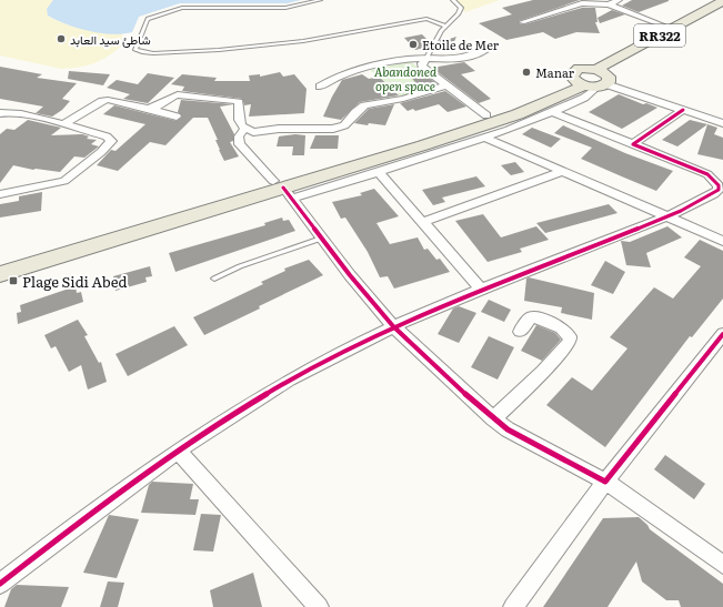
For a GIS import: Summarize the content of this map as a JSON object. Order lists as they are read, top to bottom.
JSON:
{
  "streets": {
    "main road": ["RR322"]
  },
  "parks": ["Abandoned open space"],
  "places": {
    "other": ["شاطئ سيد العابد", "Etoile de Mer", "Manar"],
    "transit": ["Plage Sidi Abed"]
  }
}
